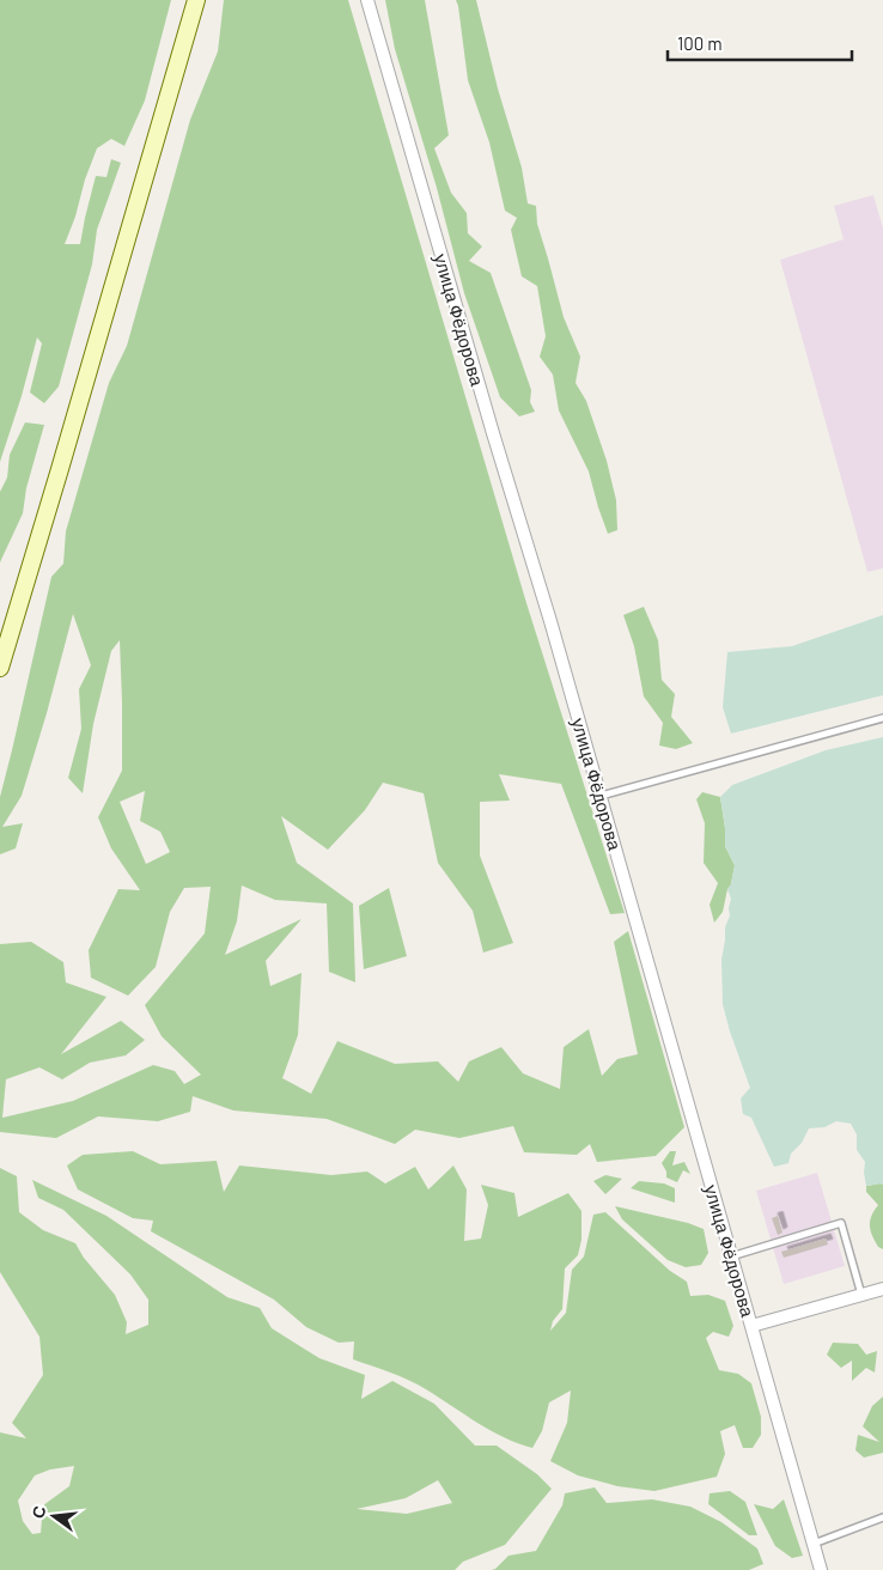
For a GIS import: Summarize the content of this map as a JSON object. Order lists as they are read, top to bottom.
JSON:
{
  "streets": {
    "street": ["улица Фёдорова"]
  },
  "scale_bar": "100 m",
  "north": "left"
}
